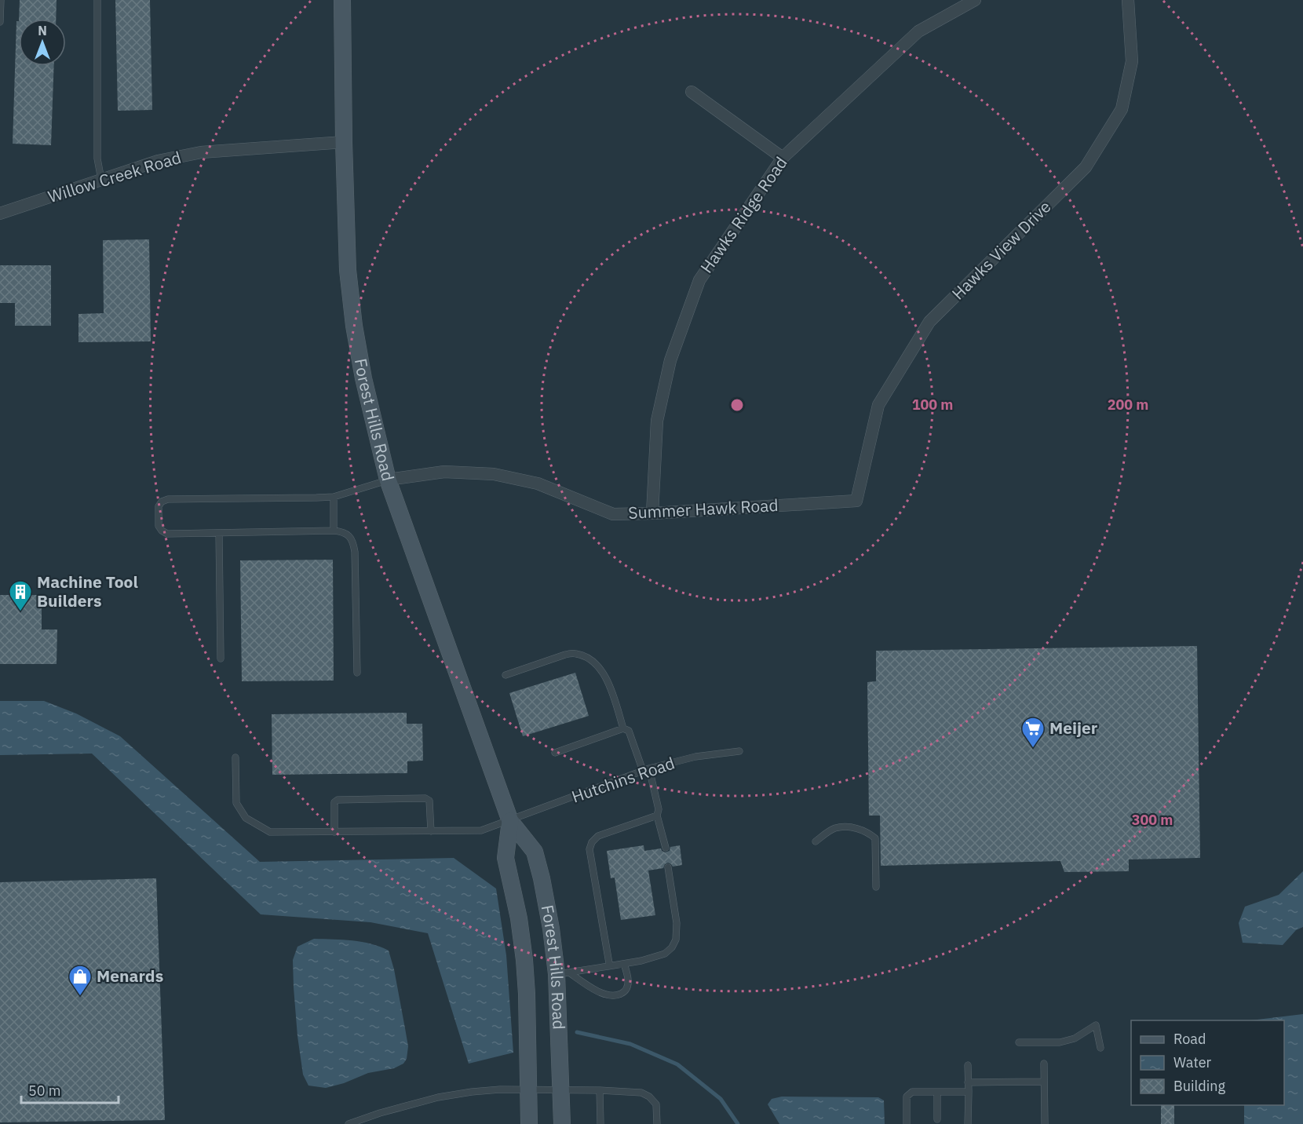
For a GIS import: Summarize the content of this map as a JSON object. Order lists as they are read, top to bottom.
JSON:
{
  "streets": {
    "street": [
      "Willow Creek Road",
      "Hawks Ridge Road",
      "Hawks View Drive",
      "Forest Hills Road",
      "Summer Hawk Road"
    ],
    "lane": ["Hutchins Road"]
  },
  "crossings": [
    ["Willow Creek Road", "Forest Hills Road"],
    ["Hawks Ridge Road", "Summer Hawk Road"],
    ["Hawks View Drive", "Summer Hawk Road"],
    ["Forest Hills Road", "Summer Hawk Road"],
    ["Forest Hills Road", "Hutchins Road"]
  ],
  "places": {
    "building": ["Machine Tool Builders"],
    "supermarket": ["Meijer"],
    "shop": ["Menards"]
  },
  "legend": ["Road", "Water", "Building"],
  "scale_bar": "50 m",
  "north": "top",
  "rings": ["100 m", "200 m", "300 m"]
}
